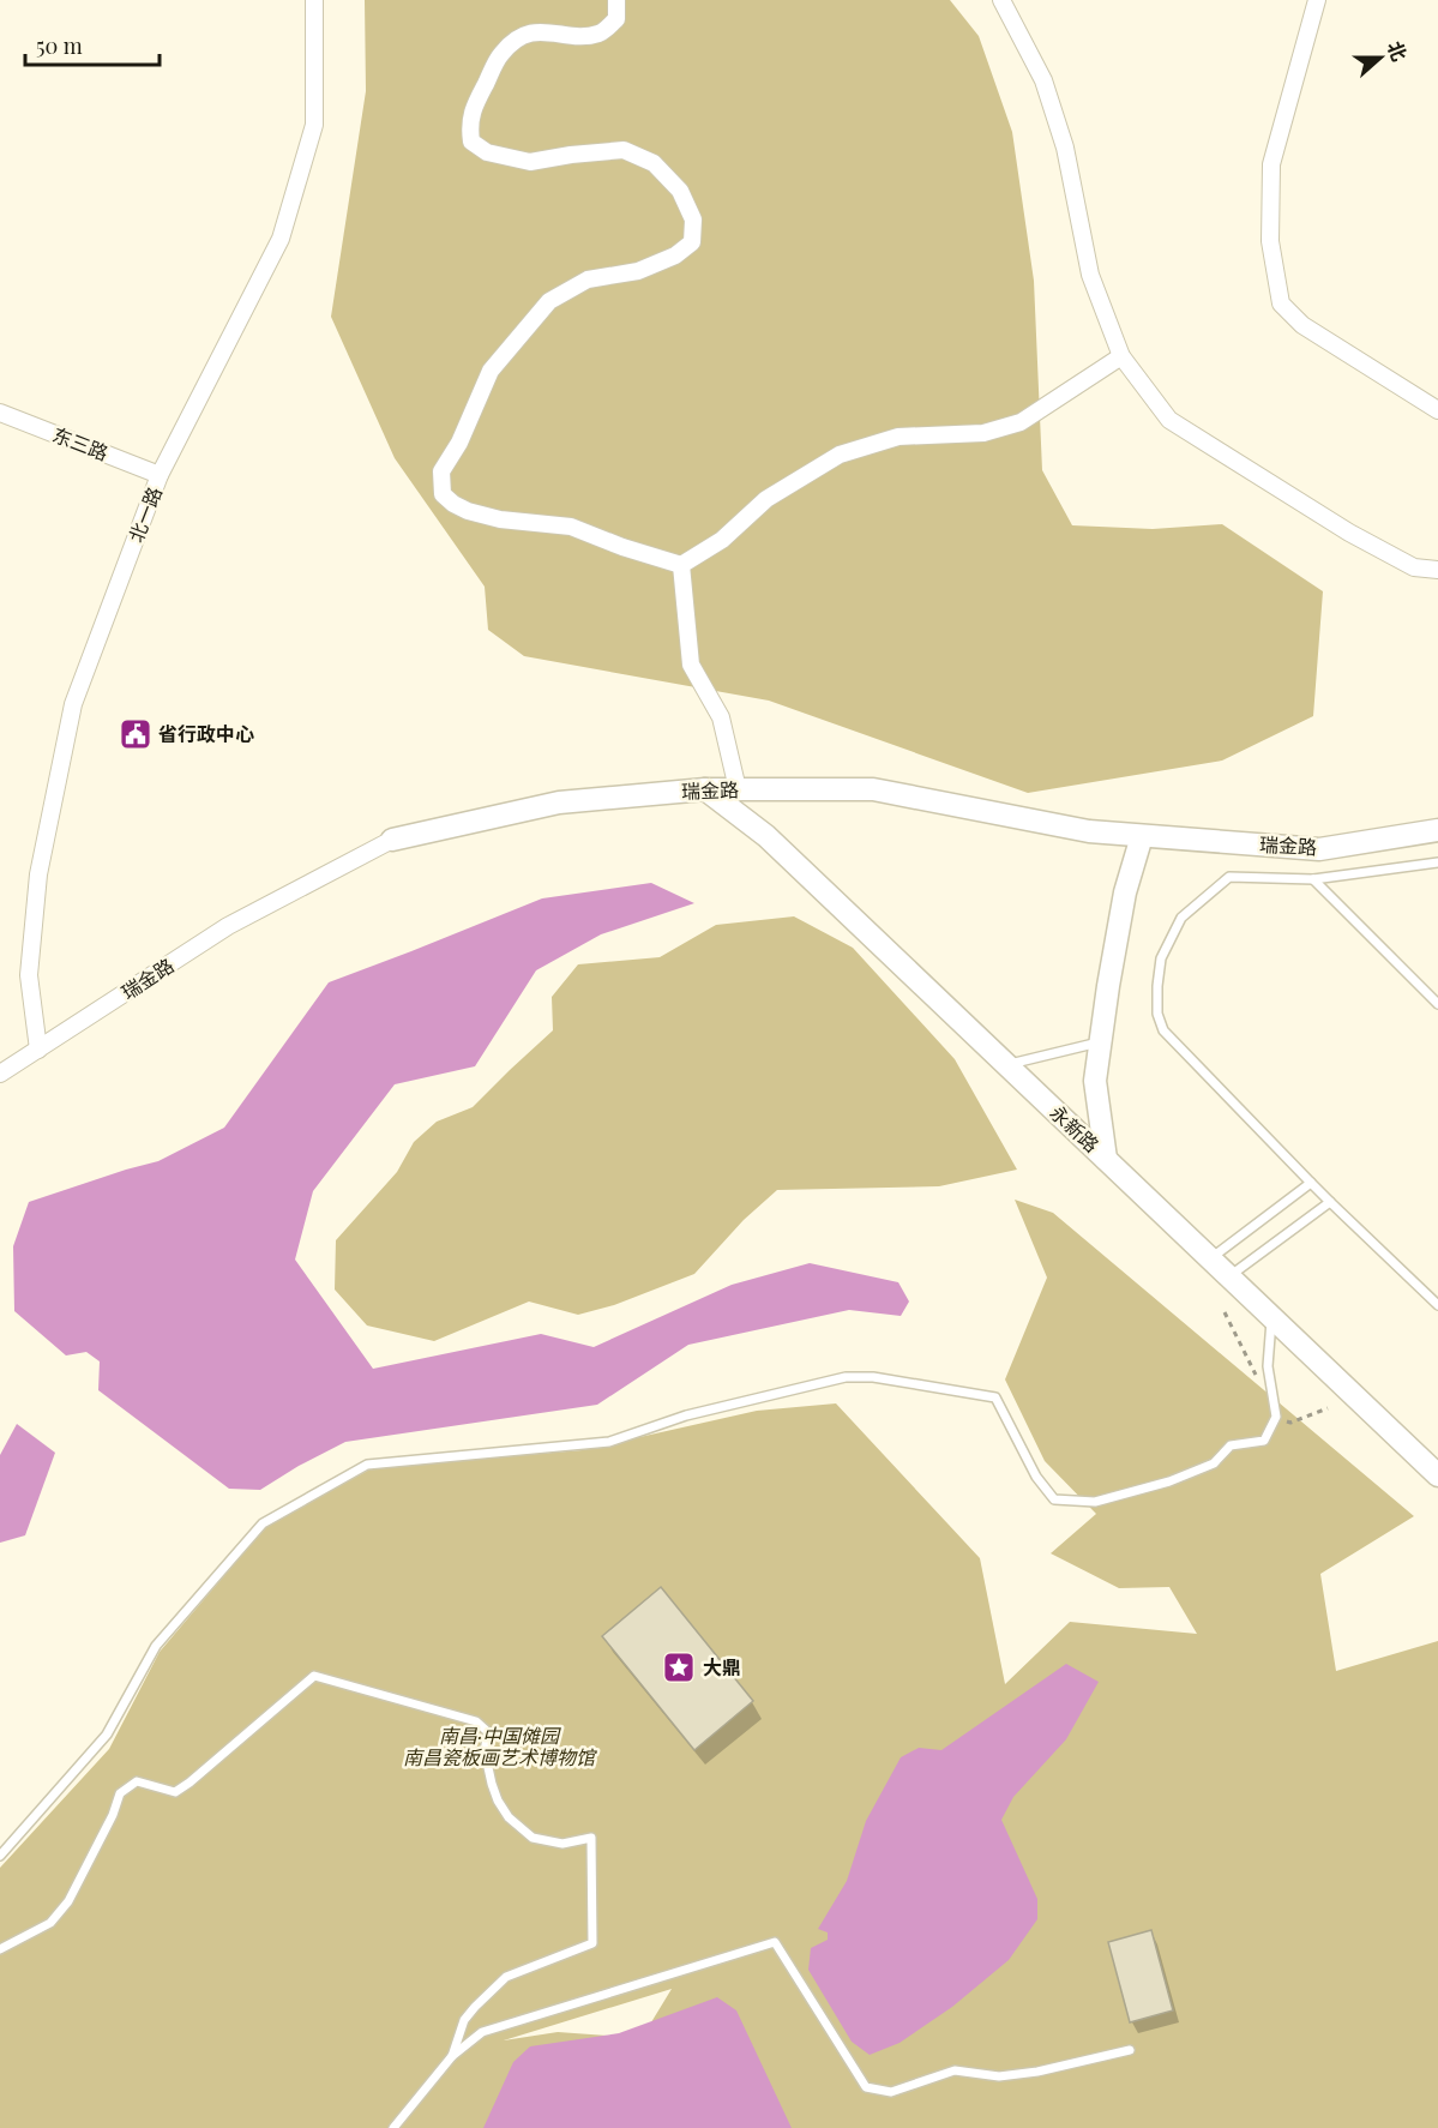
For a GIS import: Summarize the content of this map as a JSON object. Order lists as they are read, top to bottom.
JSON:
{
  "streets": {
    "street": [
      "东三路",
      "北一路",
      "瑞金路",
      "永新路"
    ]
  },
  "crossings": [
    ["东三路", "北一路"],
    ["北一路", "瑞金路"],
    ["瑞金路", "永新路"]
  ],
  "parks": ["南昌·中国傩园 南昌瓷板画艺术博物馆"],
  "places": {
    "public building": ["省行政中心"],
    "place": ["大鼎"]
  },
  "scale_bar": "50 m",
  "north": "right"
}
